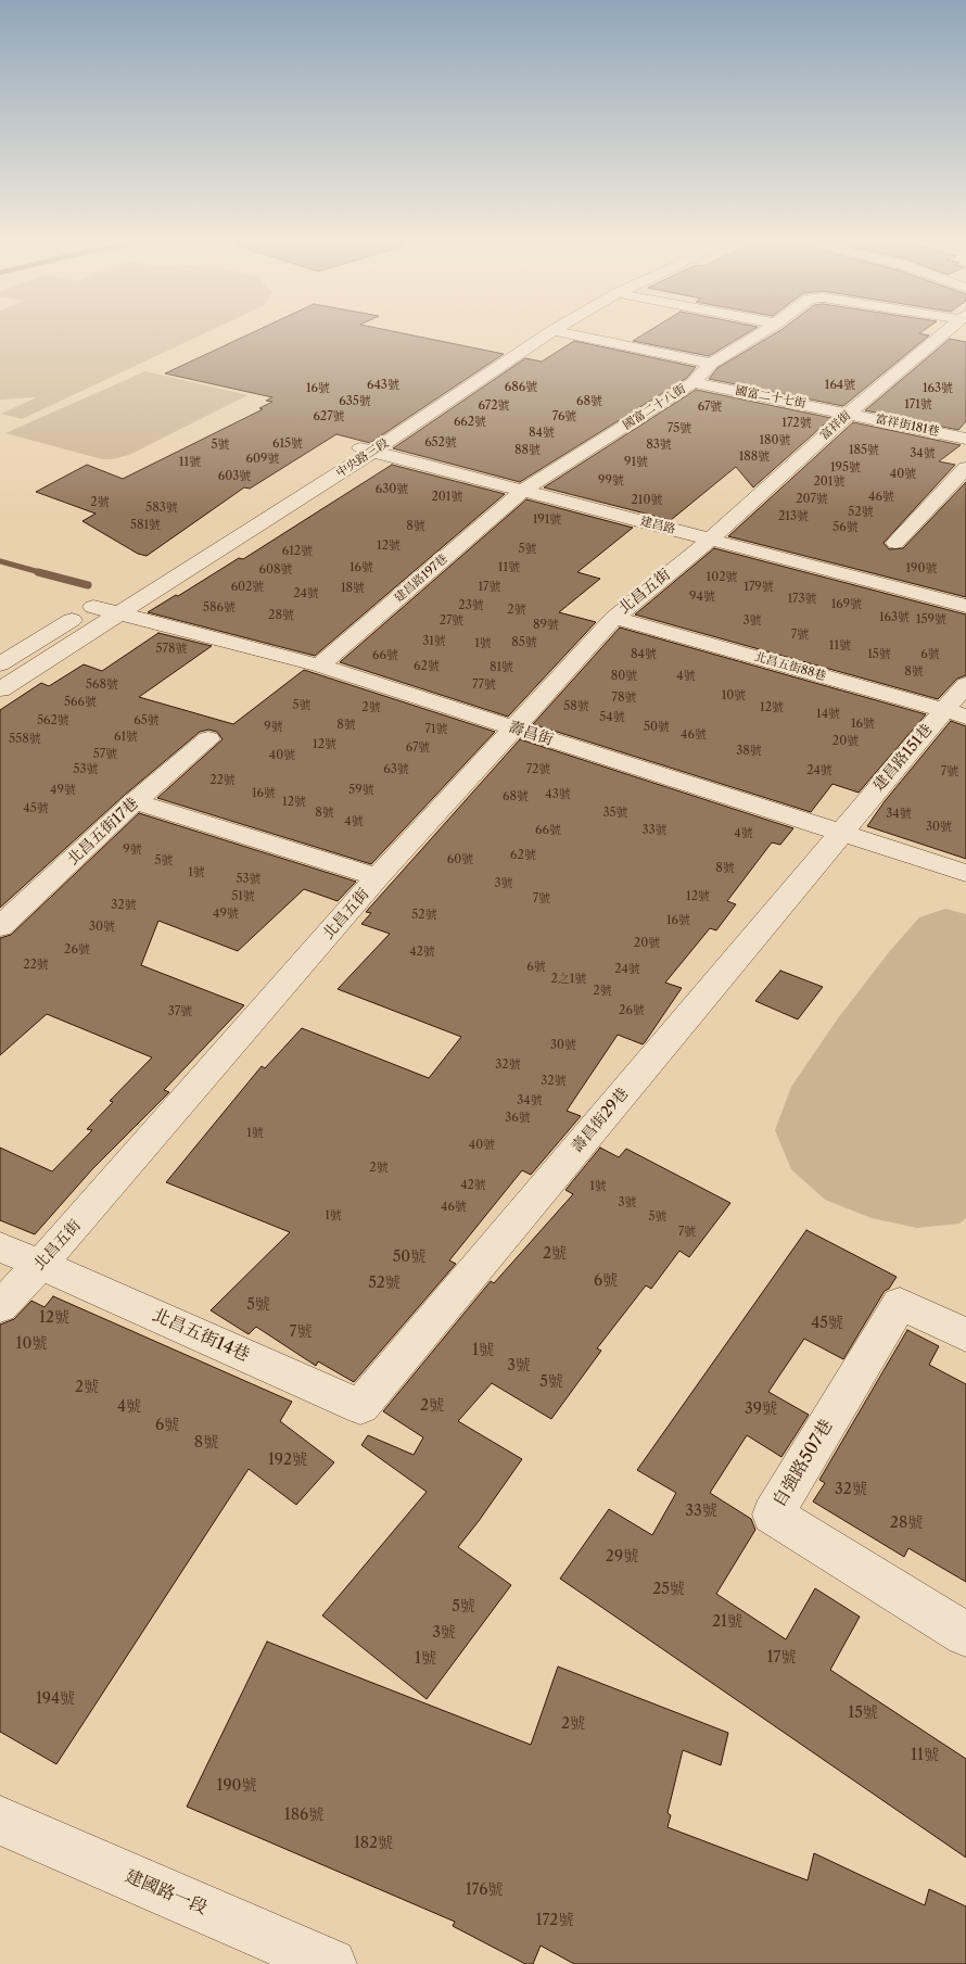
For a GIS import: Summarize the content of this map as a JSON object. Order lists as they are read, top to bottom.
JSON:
{
  "streets": {
    "street": [
      "國富二十七街",
      "國富二十八街",
      "富祥街",
      "富祥街181巷",
      "中央路三段",
      "建昌路",
      "建昌路197巷",
      "北昌五街",
      "北昌五街88巷",
      "壽昌街",
      "建昌路151巷",
      "北昌五街17巷",
      "壽昌街29巷",
      "北昌五街14巷",
      "自強路507巷",
      "建國路一段"
    ]
  },
  "crossings": [
    ["國富二十七街", "國富二十八街"],
    ["國富二十七街", "富祥街"],
    ["國富二十七街", "富祥街181巷"],
    ["國富二十八街", "建昌路"],
    ["國富二十八街", "建昌路197巷"],
    ["富祥街", "富祥街181巷"],
    ["富祥街", "建昌路"],
    ["富祥街", "北昌五街"],
    ["中央路三段", "建昌路"],
    ["中央路三段", "壽昌街"],
    ["建昌路", "建昌路197巷"],
    ["建昌路", "北昌五街"],
    ["建昌路197巷", "壽昌街"],
    ["北昌五街", "北昌五街88巷"],
    ["北昌五街", "壽昌街"],
    ["北昌五街", "北昌五街14巷"],
    ["北昌五街88巷", "建昌路151巷"],
    ["壽昌街", "建昌路151巷"],
    ["壽昌街", "壽昌街29巷"],
    ["建昌路151巷", "壽昌街29巷"],
    ["壽昌街29巷", "北昌五街14巷"]
  ],
  "house_numbers": [
    "643號",
    "164號",
    "686號",
    "16號",
    "163號",
    "635號",
    "68號",
    "171號",
    "672號",
    "67號",
    "627號",
    "76號",
    "662號",
    "172號",
    "75號",
    "84號",
    "180號",
    "652號",
    "615號",
    "5號",
    "83號",
    "88號",
    "185號",
    "34號",
    "188號",
    "609號",
    "11號",
    "91號",
    "195號",
    "40號",
    "603號",
    "99號",
    "201號",
    "630號",
    "201號",
    "46號",
    "207號",
    "210號",
    "2號",
    "583號",
    "52號",
    "213號",
    "191號",
    "581號",
    "8號",
    "56號",
    "12號",
    "5號",
    "612號",
    "16號",
    "11號",
    "190號",
    "608號",
    "102號",
    "602號",
    "17號",
    "179號",
    "18號",
    "24號",
    "94號",
    "173號",
    "169號",
    "23號",
    "586號",
    "2號",
    "28號",
    "163號",
    "159號",
    "27號",
    "3號",
    "89號",
    "7號",
    "31號",
    "85號",
    "1號",
    "11號",
    "578號",
    "84號",
    "15號",
    "6號",
    "66號",
    "62號",
    "81號",
    "8號",
    "80號",
    "4號",
    "568號",
    "77號",
    "10號",
    "78號",
    "566號",
    "5號",
    "58號",
    "2號",
    "12號",
    "14號",
    "54號",
    "562號",
    "65號",
    "16號",
    "8號",
    "9號",
    "50號",
    "71號",
    "46號",
    "61號",
    "558號",
    "20號",
    "12號",
    "67號",
    "38號",
    "57號",
    "40號",
    "53號",
    "63號",
    "72號",
    "24號",
    "7號",
    "22號",
    "49號",
    "59號",
    "16號",
    "43號",
    "68號",
    "12號",
    "45號",
    "8號",
    "35號",
    "34號",
    "4號",
    "30號",
    "66號",
    "33號",
    "4號",
    "9號",
    "62號",
    "60號",
    "5號",
    "8號",
    "1號",
    "53號",
    "3號",
    "51號",
    "12號",
    "7號",
    "32號",
    "49號",
    "52號",
    "16號",
    "30號",
    "20號",
    "26號",
    "42號",
    "22號",
    "6號",
    "24號",
    "2之1號",
    "2號",
    "26號",
    "37號",
    "30號",
    "32號",
    "32號",
    "34號",
    "36號",
    "1號",
    "40號",
    "2號",
    "42號",
    "1號",
    "3號",
    "46號",
    "1號",
    "5號",
    "7號",
    "2號",
    "50號",
    "6號",
    "52號",
    "5號",
    "12號",
    "45號",
    "7號",
    "10號",
    "1號",
    "3號",
    "5號",
    "2號",
    "2號",
    "4號",
    "39號",
    "6號",
    "8號",
    "192號",
    "32號",
    "33號",
    "28號",
    "29號",
    "25號",
    "5號",
    "21號",
    "3號",
    "17號",
    "1號",
    "194號",
    "15號",
    "2號",
    "11號",
    "190號",
    "186號",
    "182號",
    "176號",
    "172號"
  ]
}
